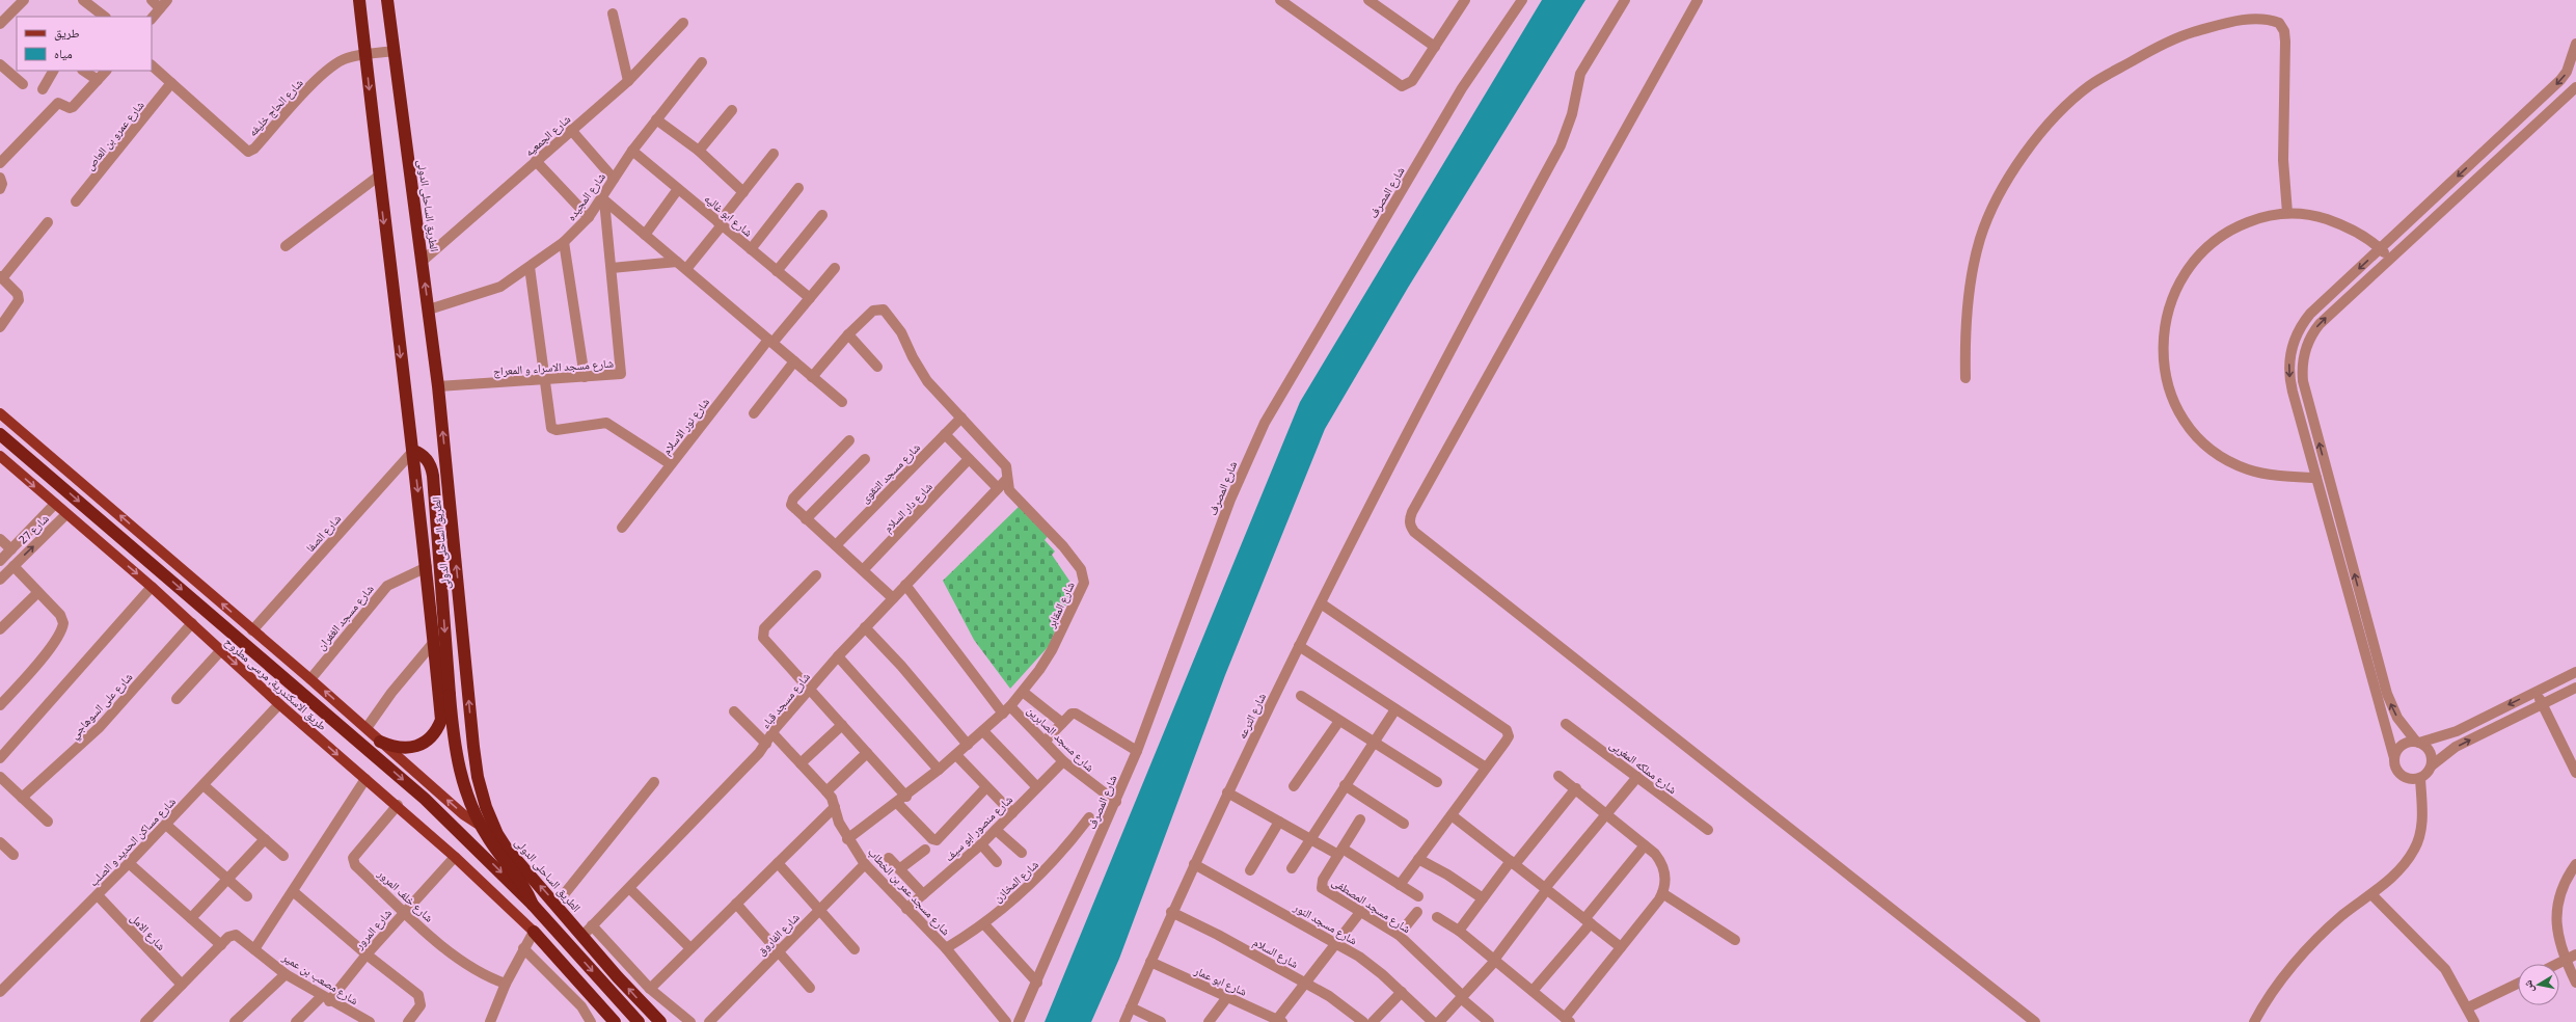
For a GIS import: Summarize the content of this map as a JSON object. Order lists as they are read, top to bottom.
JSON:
{
  "streets": {
    "highway": ["الطريق الساحلى الدولى"],
    "main road": ["طريق الاسكندرية, مرسى مطروح"],
    "street": [
      "شارع الحاج خليفه",
      "شارع عمرو بن العاص",
      "شارع الجمعيه",
      "شارع المصرف",
      "شارع المجيده",
      "شارع ابو غاليه",
      "شارع مسجد الاسراء و المعراج",
      "شارع نور الاسلام",
      "شارع مسجد التقوى",
      "شارع دار السلام",
      "شارع 27",
      "شارع الصفا",
      "شارع المقابر",
      "شارع مسجد الغفران",
      "شارع مسجد قباء",
      "شارع على السوهاجي",
      "شارع الترعه",
      "شارع مسجد الصابرين",
      "شارع مملكه المغربى",
      "شارع منصور ابو سيف",
      "شارع مساكن الحديد و الصلب",
      "شارع المخازن",
      "شارع مسجد عمر بن الخطاب",
      "شارع خلف المرور",
      "شارع مسجد المصطفى",
      "شارع مسجد النور",
      "شارع المرور",
      "شارع الامل",
      "شارع الفاروق",
      "شارع السلام",
      "شارع مصعب بن عمير",
      "شارع ابو عمار"
    ]
  },
  "crossings": [
    ["شارع الحاج خليفه", "شارع عمرو بن العاص"],
    ["شارع الحاج خليفه", "الطريق الساحلى الدولى"],
    ["شارع الجمعيه", "الطريق الساحلى الدولى"],
    ["شارع المصرف", "شارع مسجد الصابرين"],
    ["شارع المجيده", "الطريق الساحلى الدولى"],
    ["شارع المجيده", "شارع ابو غاليه"],
    ["شارع المجيده", "شارع مسجد الاسراء و المعراج"],
    ["الطريق الساحلى الدولى", "شارع مسجد الاسراء و المعراج"],
    ["الطريق الساحلى الدولى", "شارع الصفا"],
    ["الطريق الساحلى الدولى", "شارع مسجد الغفران"],
    ["الطريق الساحلى الدولى", "طريق الاسكندرية, مرسى مطروح"],
    ["الطريق الساحلى الدولى", "شارع مسجد قباء"],
    ["شارع ابو غاليه", "شارع نور الاسلام"],
    ["شارع مسجد التقوى", "شارع المقابر"],
    ["شارع 27", "طريق الاسكندرية, مرسى مطروح"],
    ["شارع الصفا", "طريق الاسكندرية, مرسى مطروح"],
    ["شارع المقابر", "شارع مسجد قباء"],
    ["شارع المقابر", "شارع مسجد الصابرين"],
    ["شارع المقابر", "شارع مسجد عمر بن الخطاب"],
    ["شارع مسجد الغفران", "طريق الاسكندرية, مرسى مطروح"],
    ["طريق الاسكندرية, مرسى مطروح", "شارع على السوهاجي"],
    ["طريق الاسكندرية, مرسى مطروح", "شارع مساكن الحديد و الصلب"],
    ["طريق الاسكندرية, مرسى مطروح", "شارع خلف المرور"],
    ["طريق الاسكندرية, مرسى مطروح", "شارع المرور"],
    ["شارع مسجد قباء", "شارع مسجد الصابرين"],
    ["شارع مسجد قباء", "شارع مسجد عمر بن الخطاب"],
    ["شارع الترعه", "شارع مسجد النور"],
    ["شارع الترعه", "شارع السلام"],
    ["شارع الترعه", "شارع ابو عمار"],
    ["شارع مسجد الصابرين", "شارع منصور ابو سيف"],
    ["شارع منصور ابو سيف", "شارع مسجد عمر بن الخطاب"],
    ["شارع مساكن الحديد و الصلب", "شارع الامل"],
    ["شارع المخازن", "شارع مسجد عمر بن الخطاب"],
    ["شارع مسجد عمر بن الخطاب", "شارع الفاروق"],
    ["شارع خلف المرور", "شارع المرور"],
    ["شارع المرور", "شارع مصعب بن عمير"]
  ],
  "legend": ["طريق", "مياه"],
  "north": "left"
}
